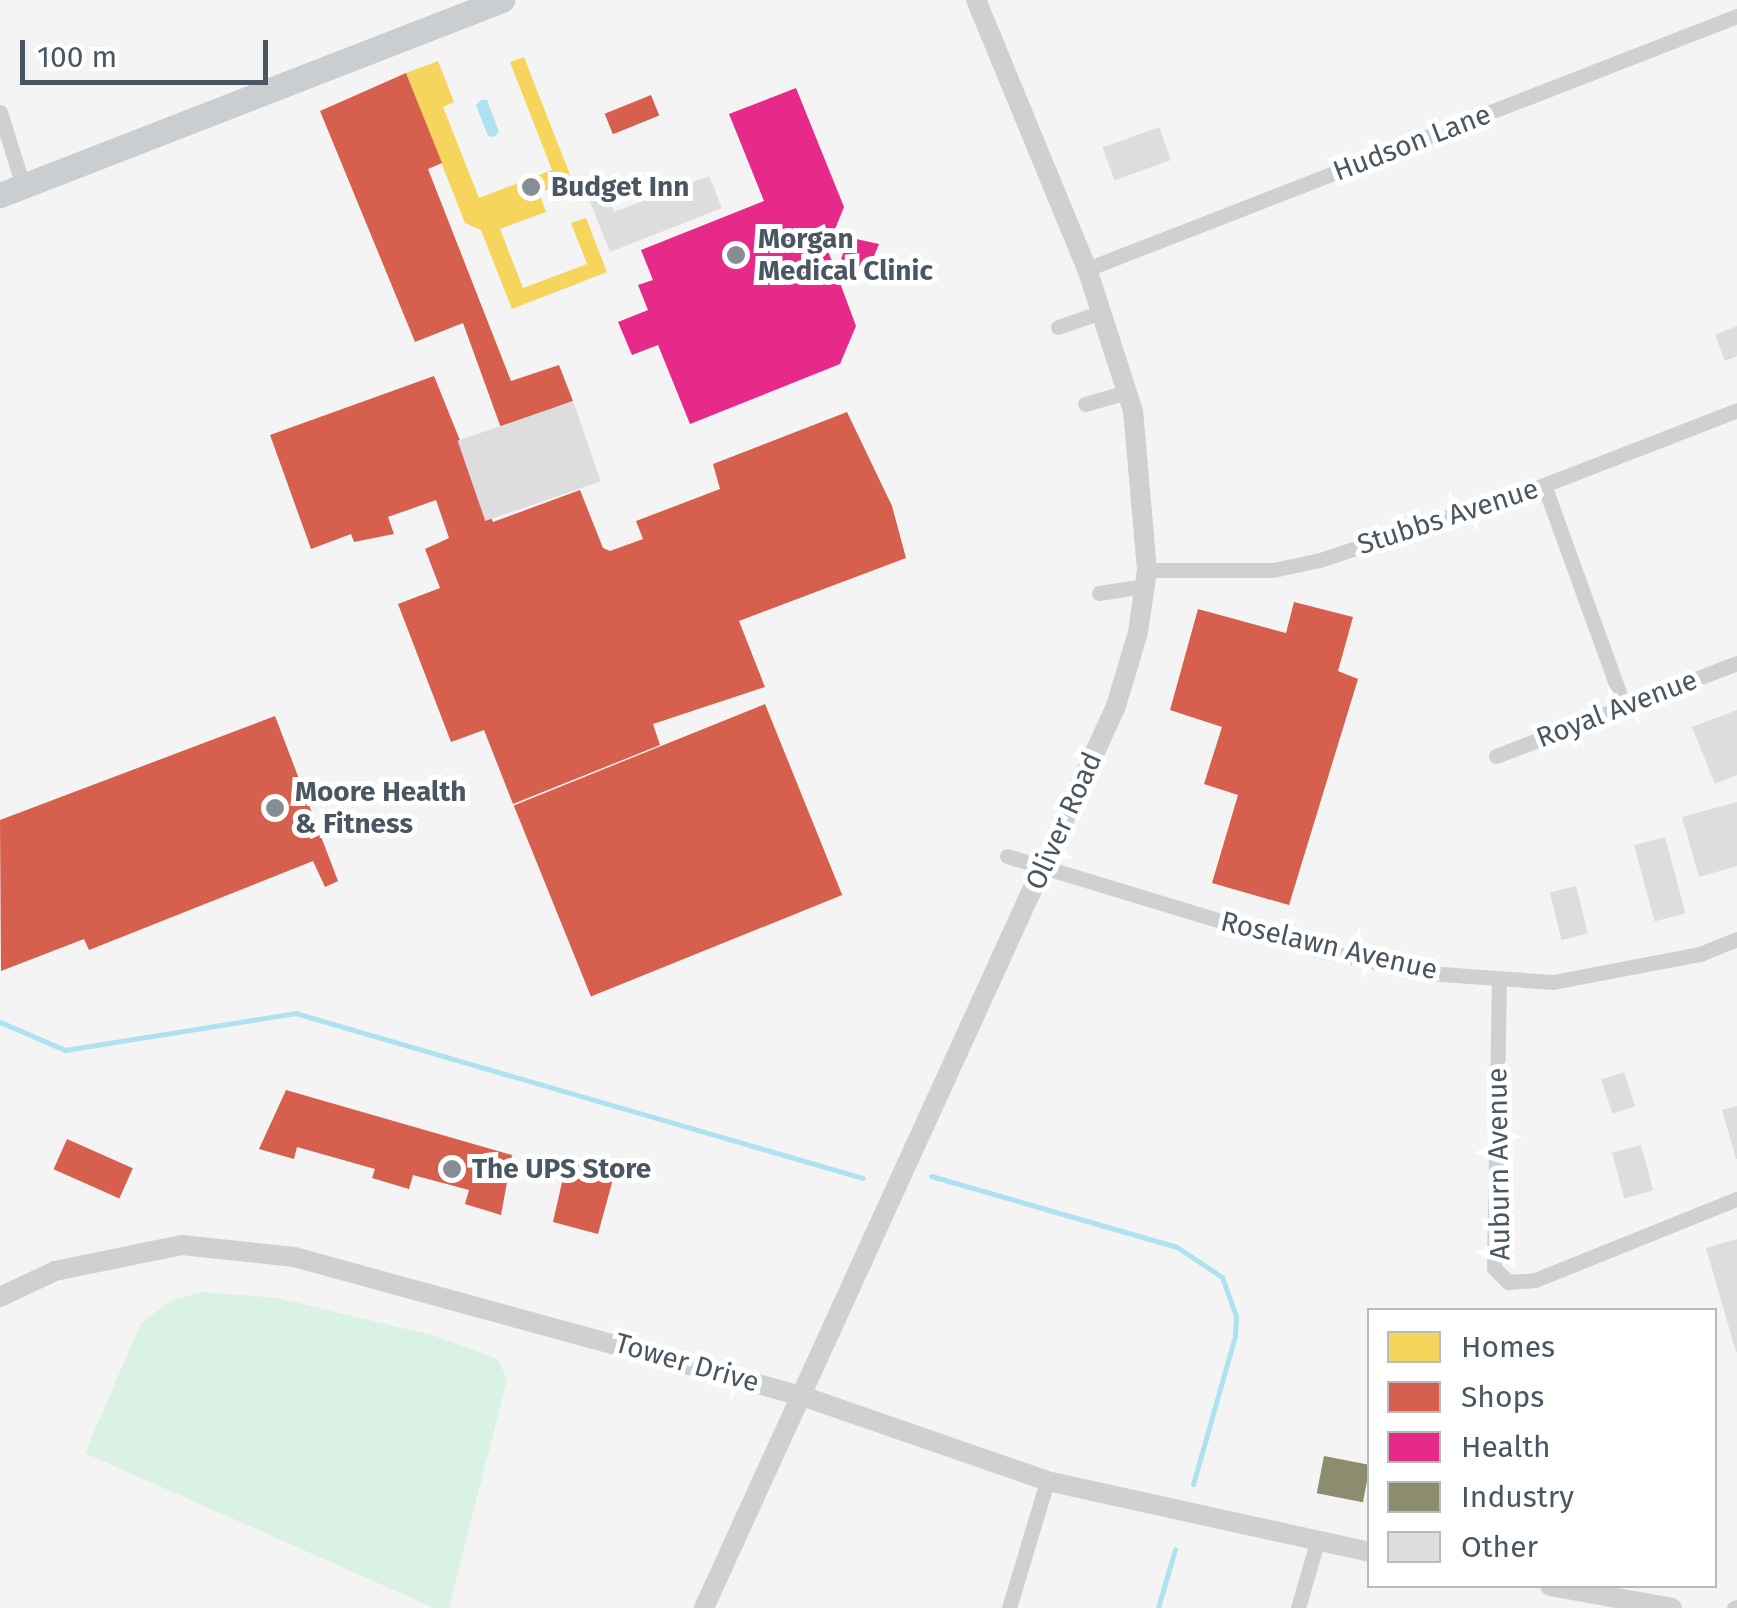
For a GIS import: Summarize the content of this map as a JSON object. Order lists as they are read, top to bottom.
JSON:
{
  "streets": {
    "street": [
      "Hudson Lane",
      "Stubbs Avenue",
      "Royal Avenue",
      "Oliver Road",
      "Roselawn Avenue",
      "Auburn Avenue",
      "Tower Drive"
    ]
  },
  "crossings": [
    ["Hudson Lane", "Oliver Road"],
    ["Stubbs Avenue", "Oliver Road"],
    ["Oliver Road", "Roselawn Avenue"],
    ["Oliver Road", "Tower Drive"],
    ["Roselawn Avenue", "Auburn Avenue"]
  ],
  "places": [
    "Budget Inn",
    "Morgan Medical Clinic",
    "Moore Health & Fitness",
    "The UPS Store"
  ],
  "legend": [
    "Homes",
    "Shops",
    "Health",
    "Industry",
    "Other"
  ],
  "scale_bar": "100 m"
}
